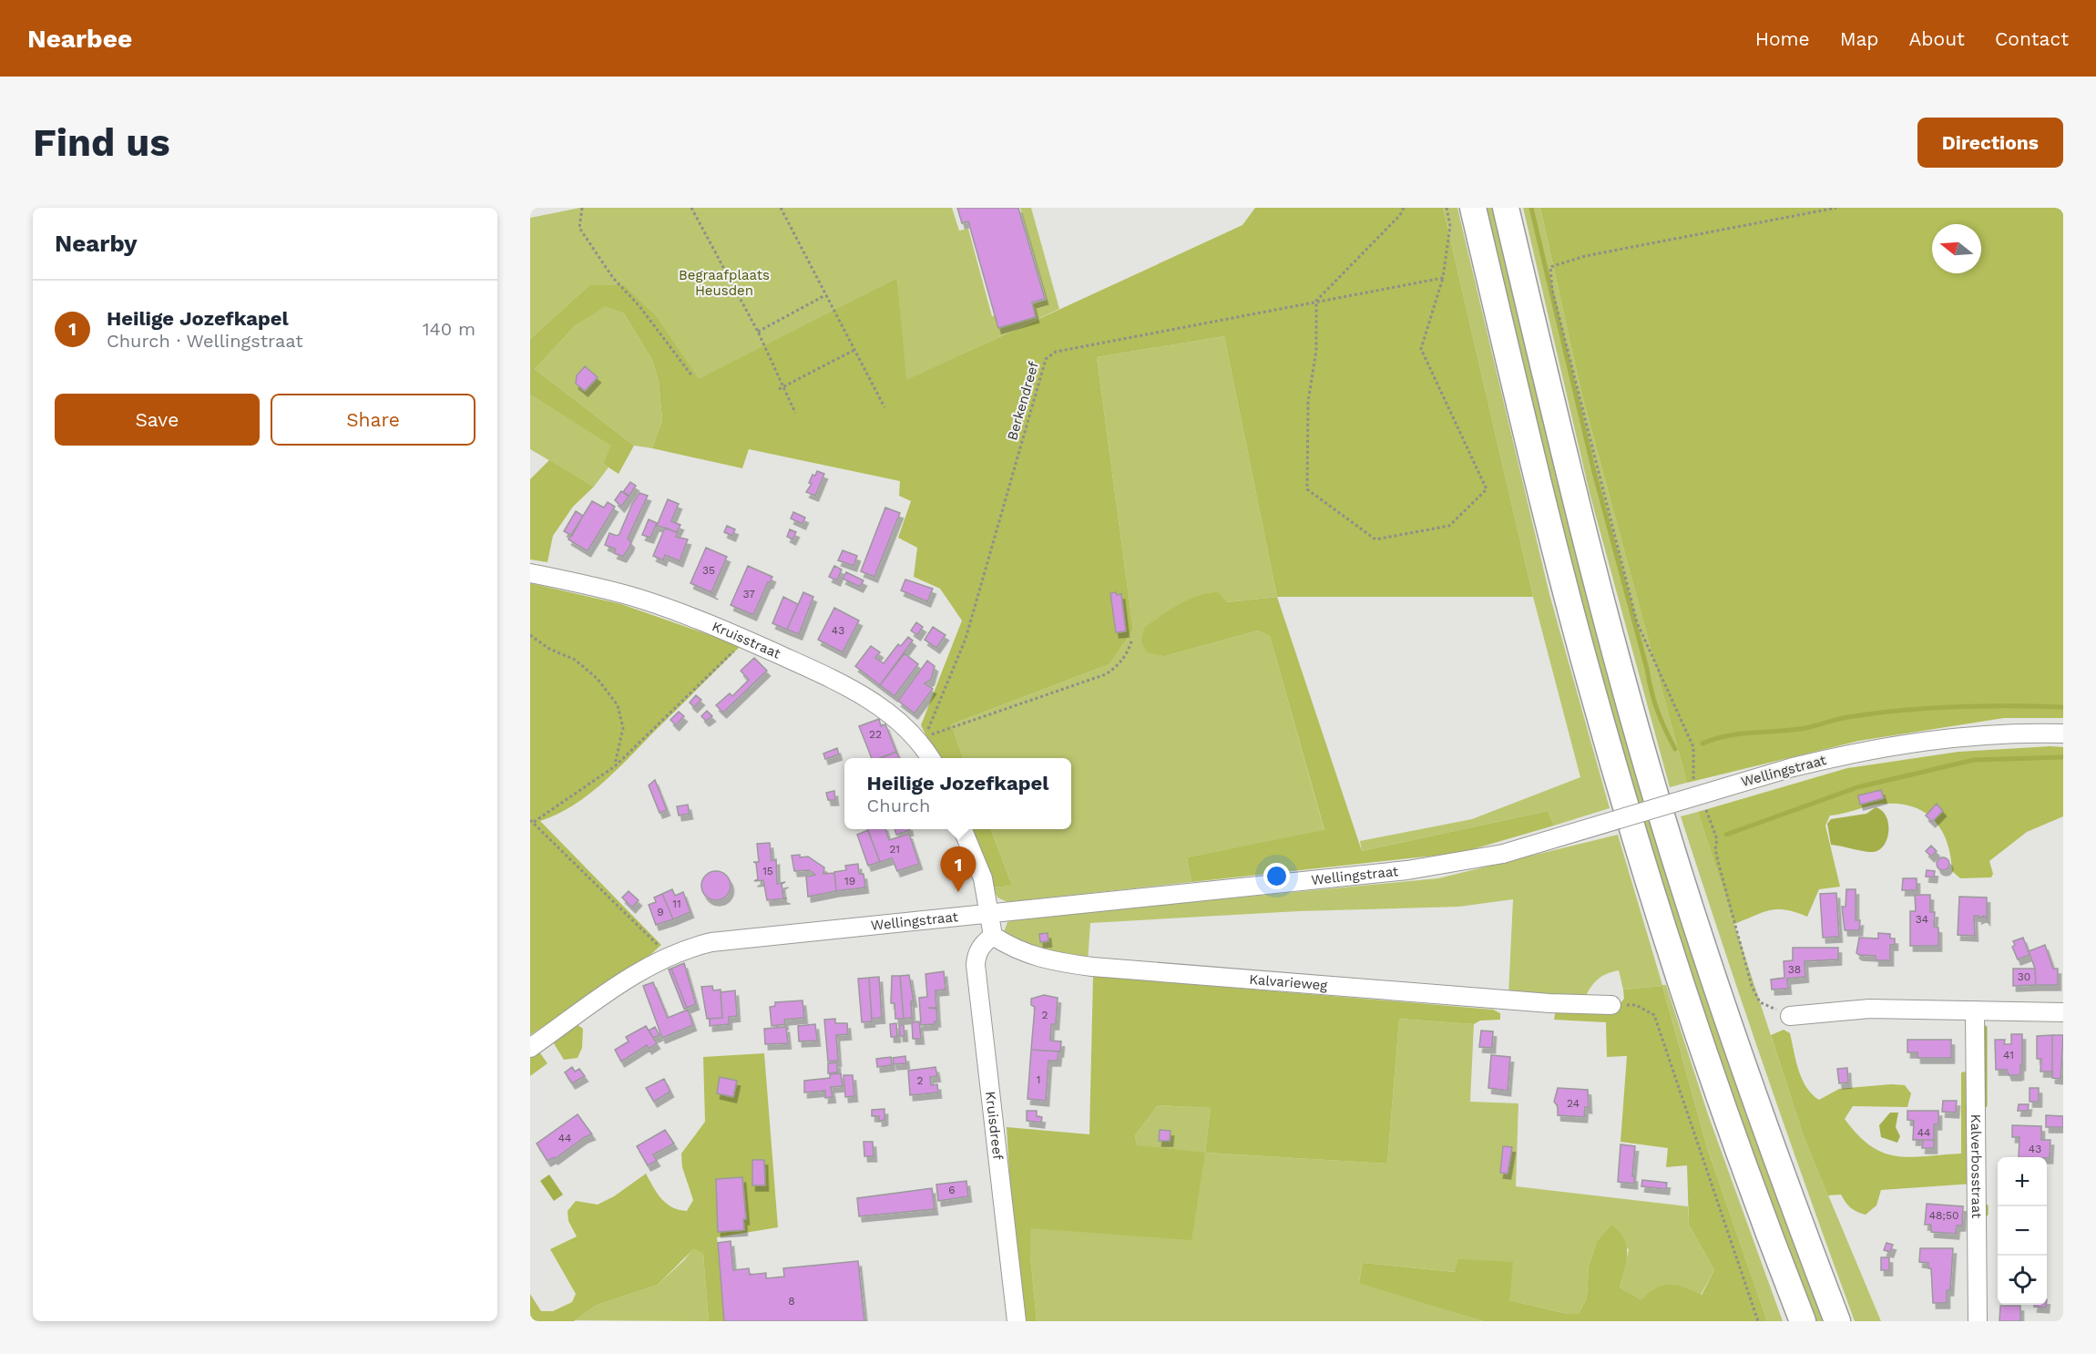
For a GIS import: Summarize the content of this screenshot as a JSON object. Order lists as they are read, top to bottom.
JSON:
{
  "streets": {
    "street": [
      "Kruisstraat",
      "Wellingstraat",
      "Kalvarieweg",
      "Kruisdreef",
      "Kalverbosstraat"
    ],
    "path": ["Berkendreef"]
  },
  "crossings": [
    ["Berkendreef", "Kruisstraat"],
    ["Kalvarieweg", "Kruisdreef"]
  ],
  "parks": ["Begraafplaats Heusden"],
  "house_numbers": [
    "35",
    "37",
    "43",
    "22",
    "21",
    "15",
    "19",
    "11",
    "9",
    "34",
    "38",
    "30",
    "2",
    "41",
    "1",
    "2",
    "24",
    "44",
    "44",
    "43",
    "6",
    "48;50",
    "8"
  ],
  "north": "left",
  "page": {
    "header": "Nearbee",
    "nav": [
      "Home",
      "Map",
      "About",
      "Contact"
    ],
    "buttons": [
      "Directions",
      ["Save", "Share"]
    ],
    "title": "Find us",
    "heading": "Nearby",
    "list": [
      {
        "mark": "1",
        "name": "Heilige Jozefkapel",
        "note": "Church · Wellingstraat",
        "value": "140 m"
      }
    ],
    "popup": ["Heilige Jozefkapel", "Church"],
    "pins": "1",
    "map_buttons": ["+", "−"]
  }
}
